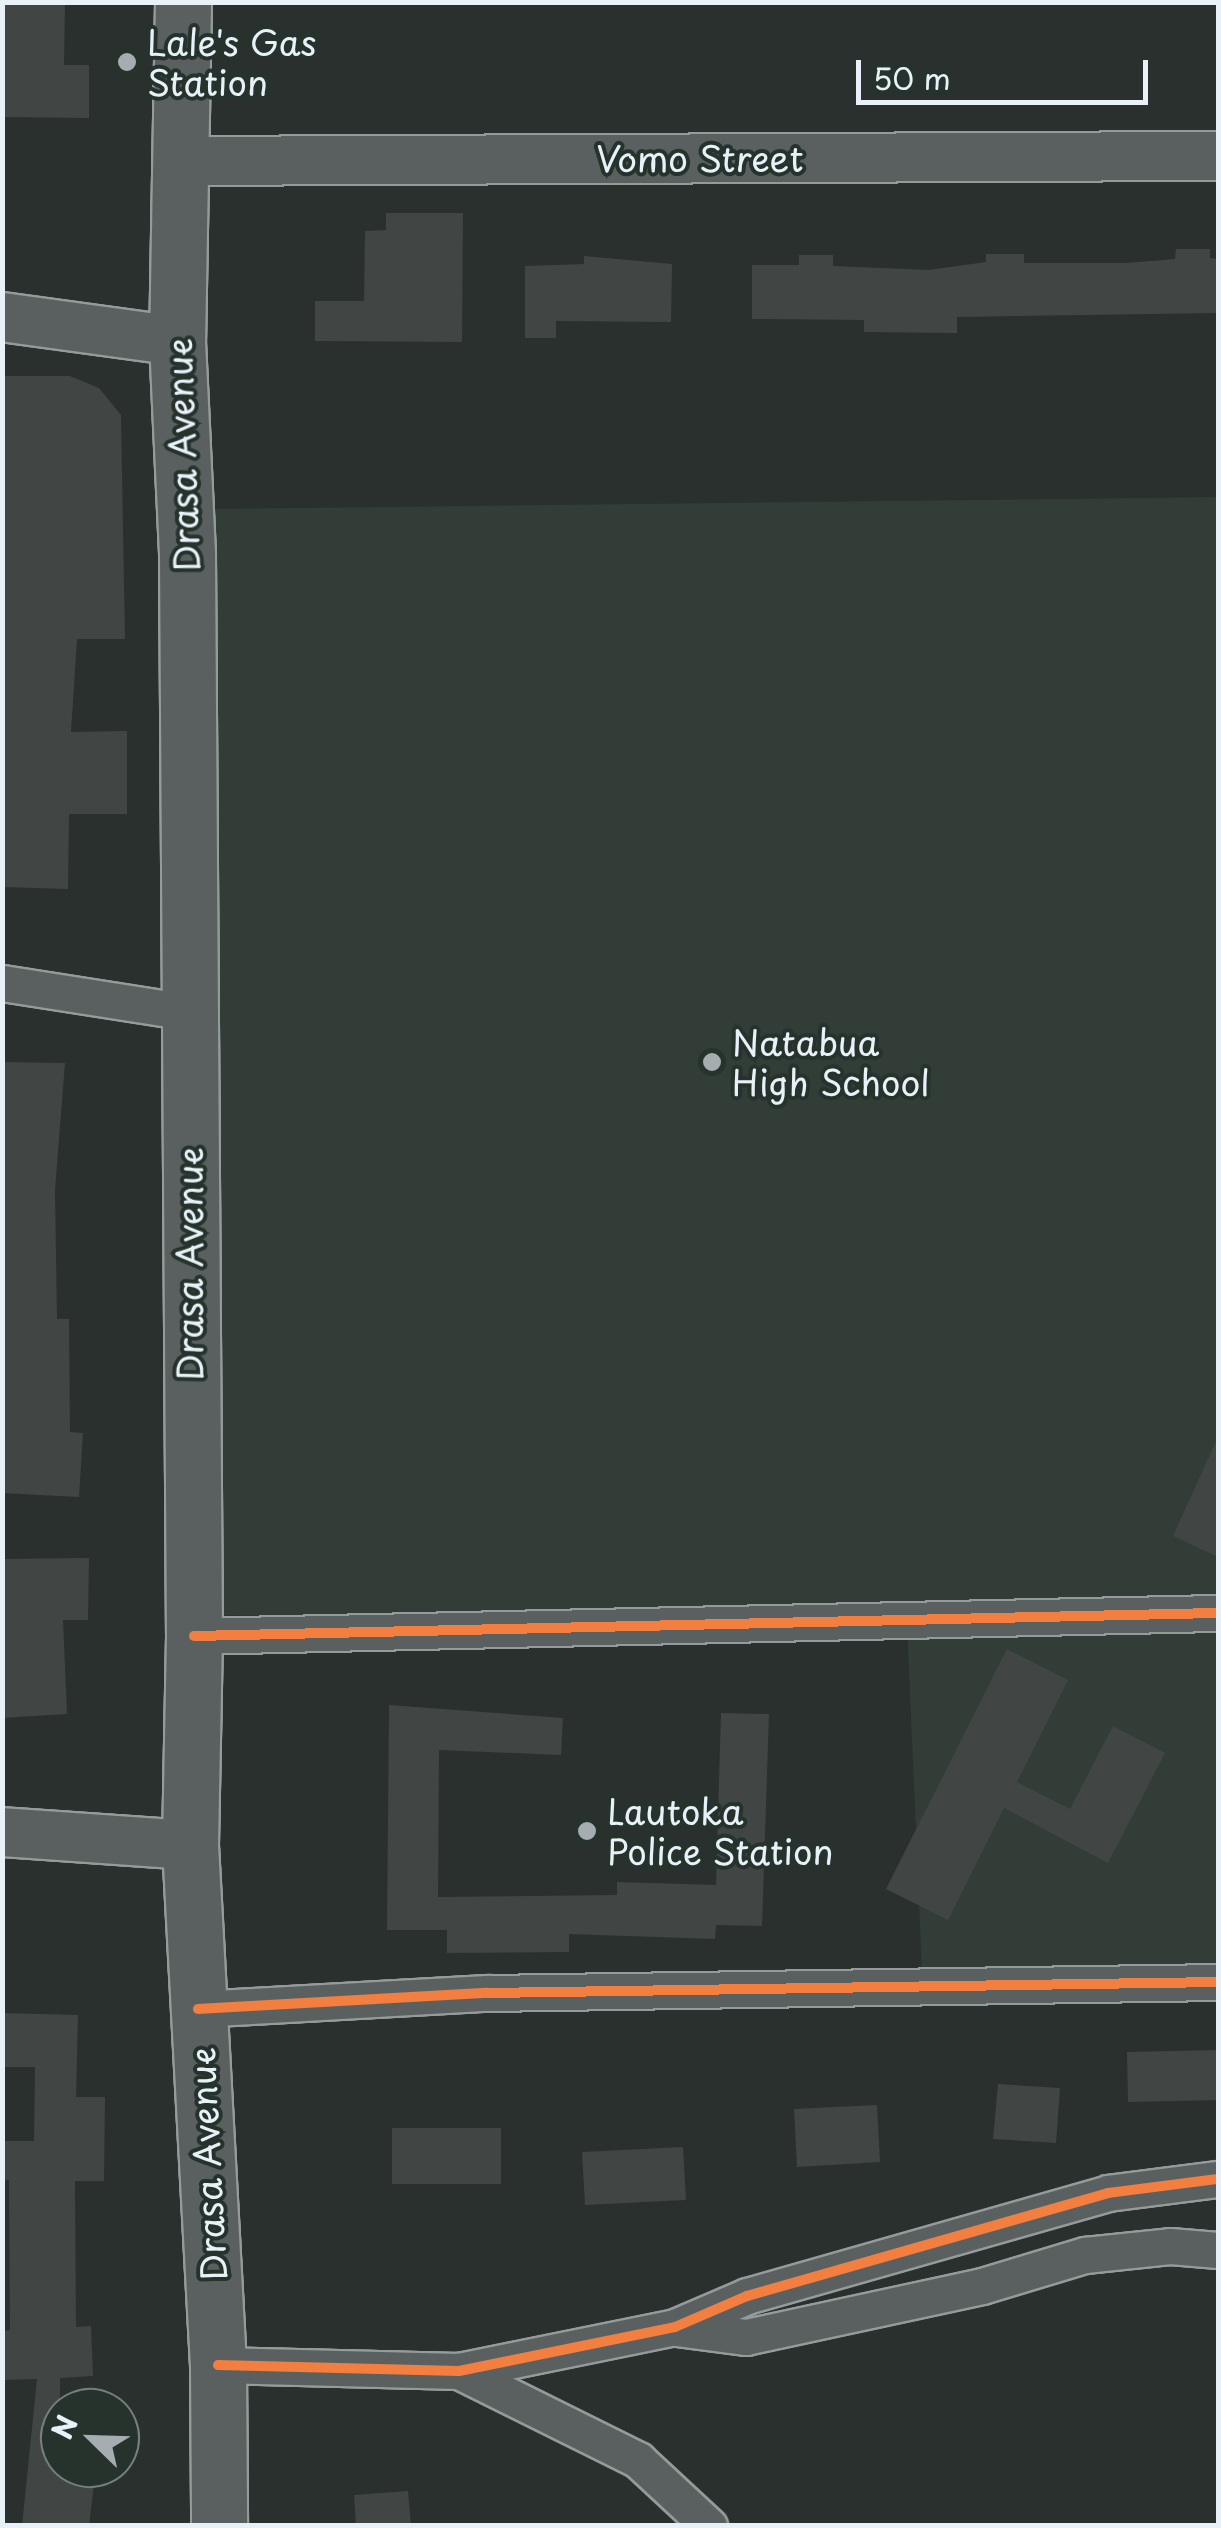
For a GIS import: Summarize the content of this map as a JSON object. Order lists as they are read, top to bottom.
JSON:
{
  "streets": {
    "highway": ["Drasa Avenue"],
    "main road": ["Vomo Street"]
  },
  "crossings": [
    ["Vomo Street", "Drasa Avenue"]
  ],
  "places": ["Lale's Gas Station", "Natabua High School", "Lautoka Police Station"],
  "scale_bar": "50 m",
  "north": "top left"
}
